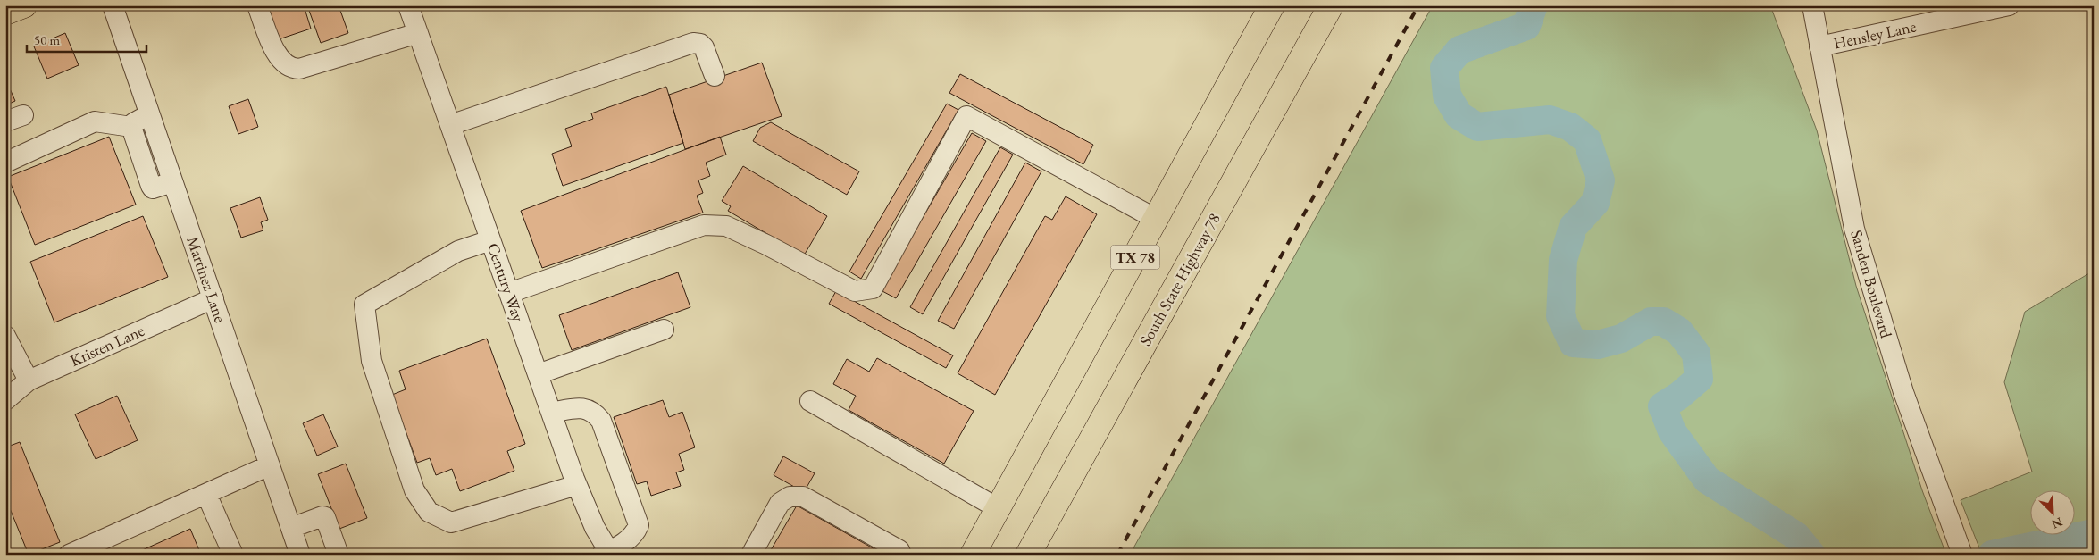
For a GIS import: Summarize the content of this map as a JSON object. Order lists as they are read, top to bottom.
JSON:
{
  "streets": {
    "main road": ["TX 78", "South State Highway 78"],
    "street": [
      "Hensley Lane",
      "Martinez Lane",
      "Century Way",
      "Sanden Boulevard",
      "Kristen Lane"
    ]
  },
  "crossings": [
    ["Hensley Lane", "Sanden Boulevard"],
    ["Martinez Lane", "Kristen Lane"]
  ],
  "scale_bar": "50 m",
  "north": "bottom right"
}
